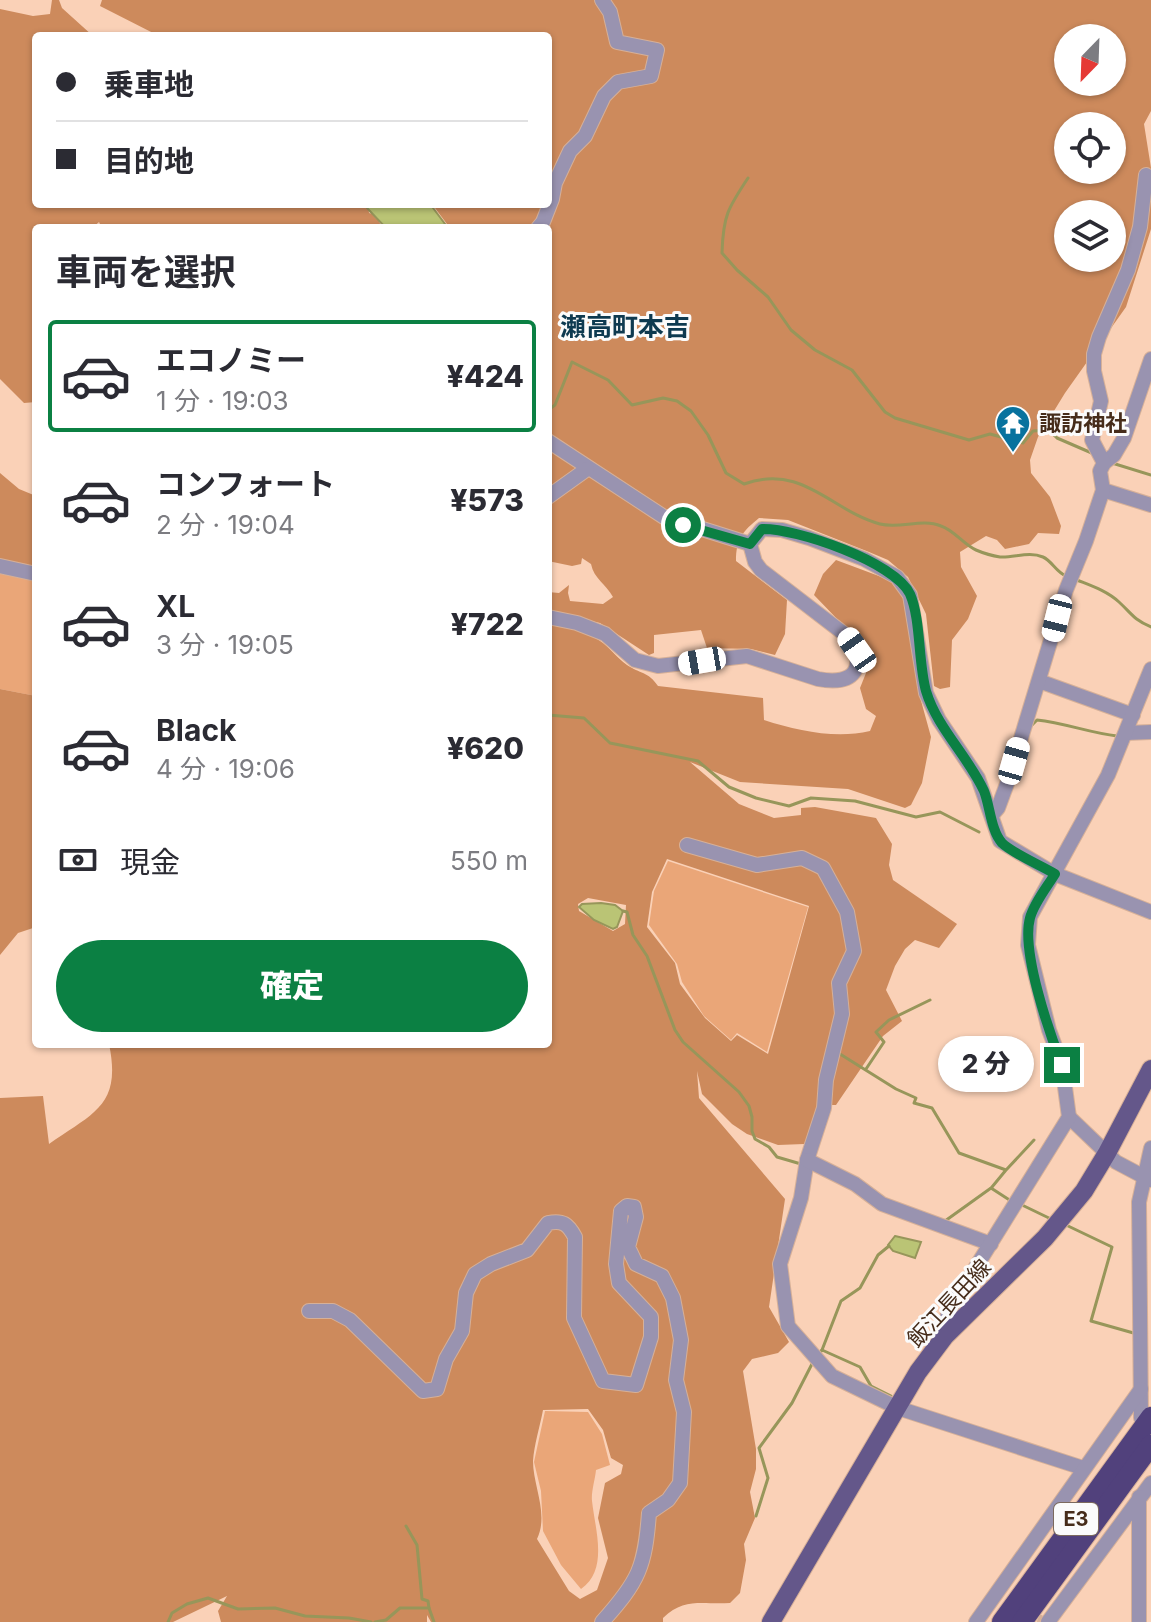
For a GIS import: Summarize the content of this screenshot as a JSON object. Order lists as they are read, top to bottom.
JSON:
{
  "streets": {
    "highway": ["E3"],
    "main road": ["飯江長田線"]
  },
  "districts": ["瀬高町本吉"],
  "places": {
    "temple": ["諏訪神社"]
  },
  "north": "bottom left",
  "page": {
    "banner": ["乗車地", "目的地"],
    "heading": "車両を選択",
    "list": [
      {
        "name": "エコノミー",
        "note": "1 分 · 19:03",
        "value": "¥424"
      },
      {
        "name": "コンフォート",
        "note": "2 分 · 19:04",
        "value": "¥573"
      },
      {
        "name": "XL",
        "note": "3 分 · 19:05",
        "value": "¥722"
      },
      {
        "name": "Black",
        "note": "4 分 · 19:06",
        "value": "¥620"
      }
    ],
    "pay": ["現金", "550 m"],
    "buttons": "確定",
    "bubble": "2 分"
  }
}
